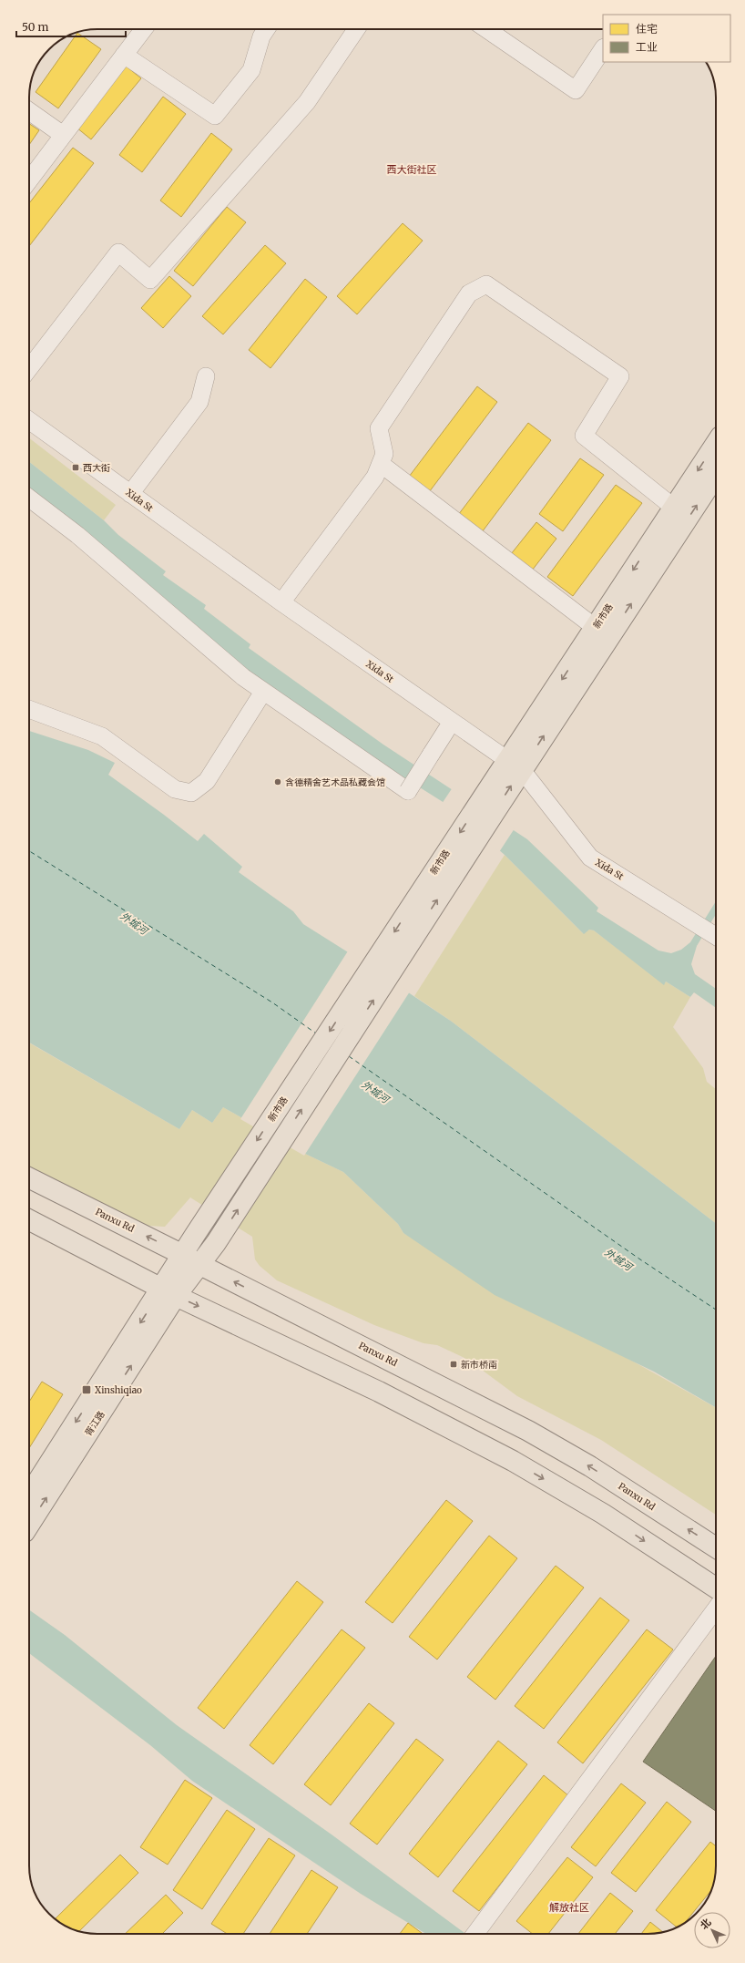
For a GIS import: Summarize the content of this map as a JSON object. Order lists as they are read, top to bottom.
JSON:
{
  "streets": {
    "main road": ["新市路", "Panxu Rd", "胥江路"],
    "street": ["Xida St"]
  },
  "crossings": [
    ["Xida St", "新市路"],
    ["新市路", "Panxu Rd"],
    ["新市路", "胥江路"]
  ],
  "districts": ["西大街社区", "解放社区"],
  "water": ["外城河"],
  "places": {
    "transit": ["西大街", "新市桥南", "Xinshiqiao"],
    "other": ["含德精舍艺术品私藏会馆"]
  },
  "legend": ["住宅", "工业"],
  "scale_bar": "50 m",
  "north": "top left"
}
